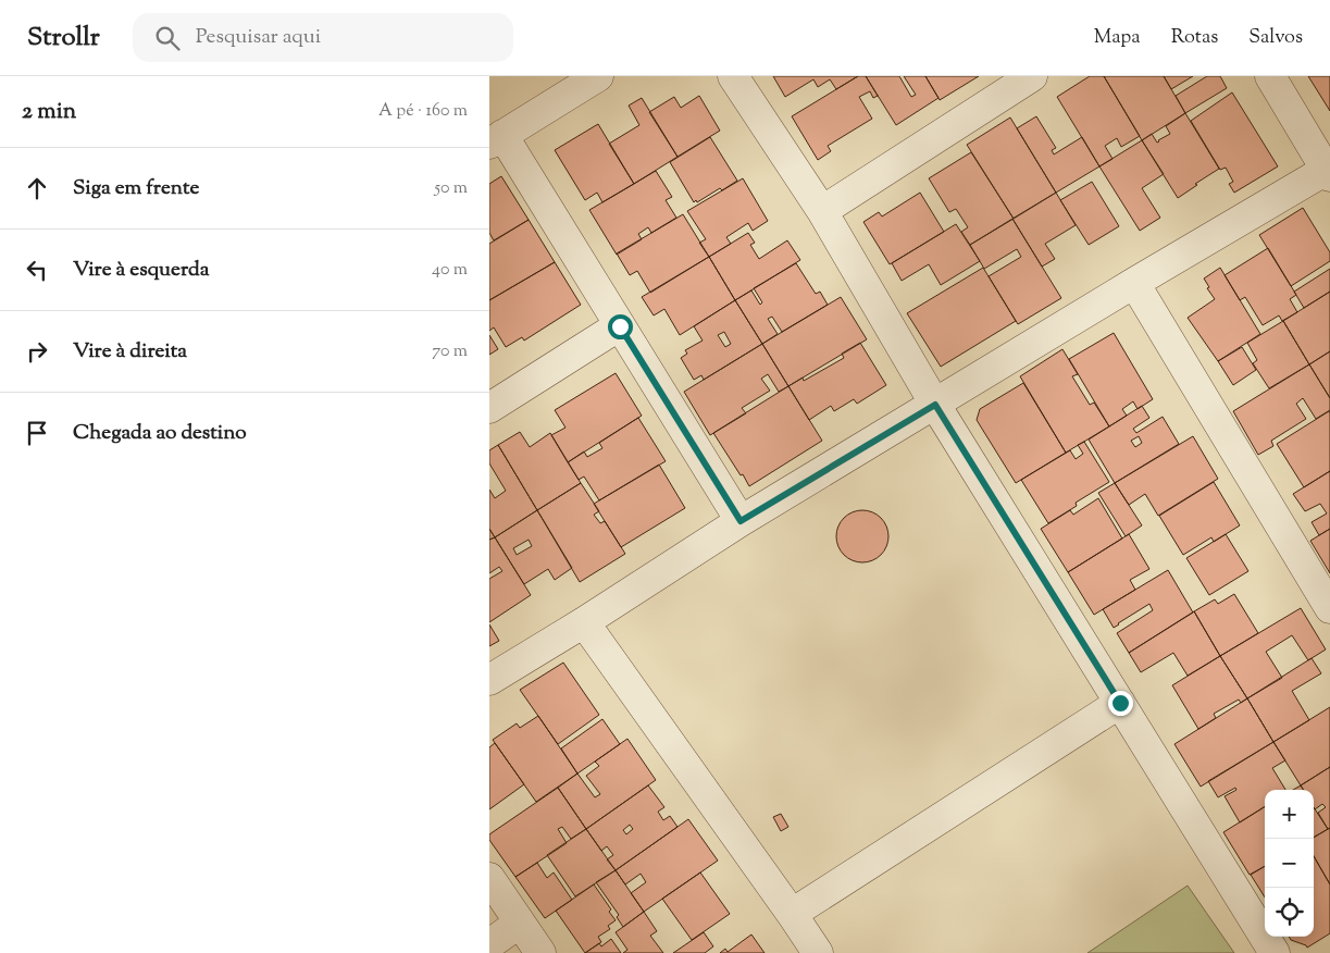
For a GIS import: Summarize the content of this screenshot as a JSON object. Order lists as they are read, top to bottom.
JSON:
{
  "page": {
    "header": "Strollr",
    "search": "Pesquisar aqui",
    "nav": ["Mapa", "Rotas", "Salvos"],
    "heading": ["2 min", "A pé · 160 m"],
    "list": [
      ["Siga em frente", "50 m"],
      ["Vire à esquerda", "40 m"],
      ["Vire à direita", "70 m"],
      "Chegada ao destino"
    ],
    "map_buttons": ["+", "−"]
  }
}
